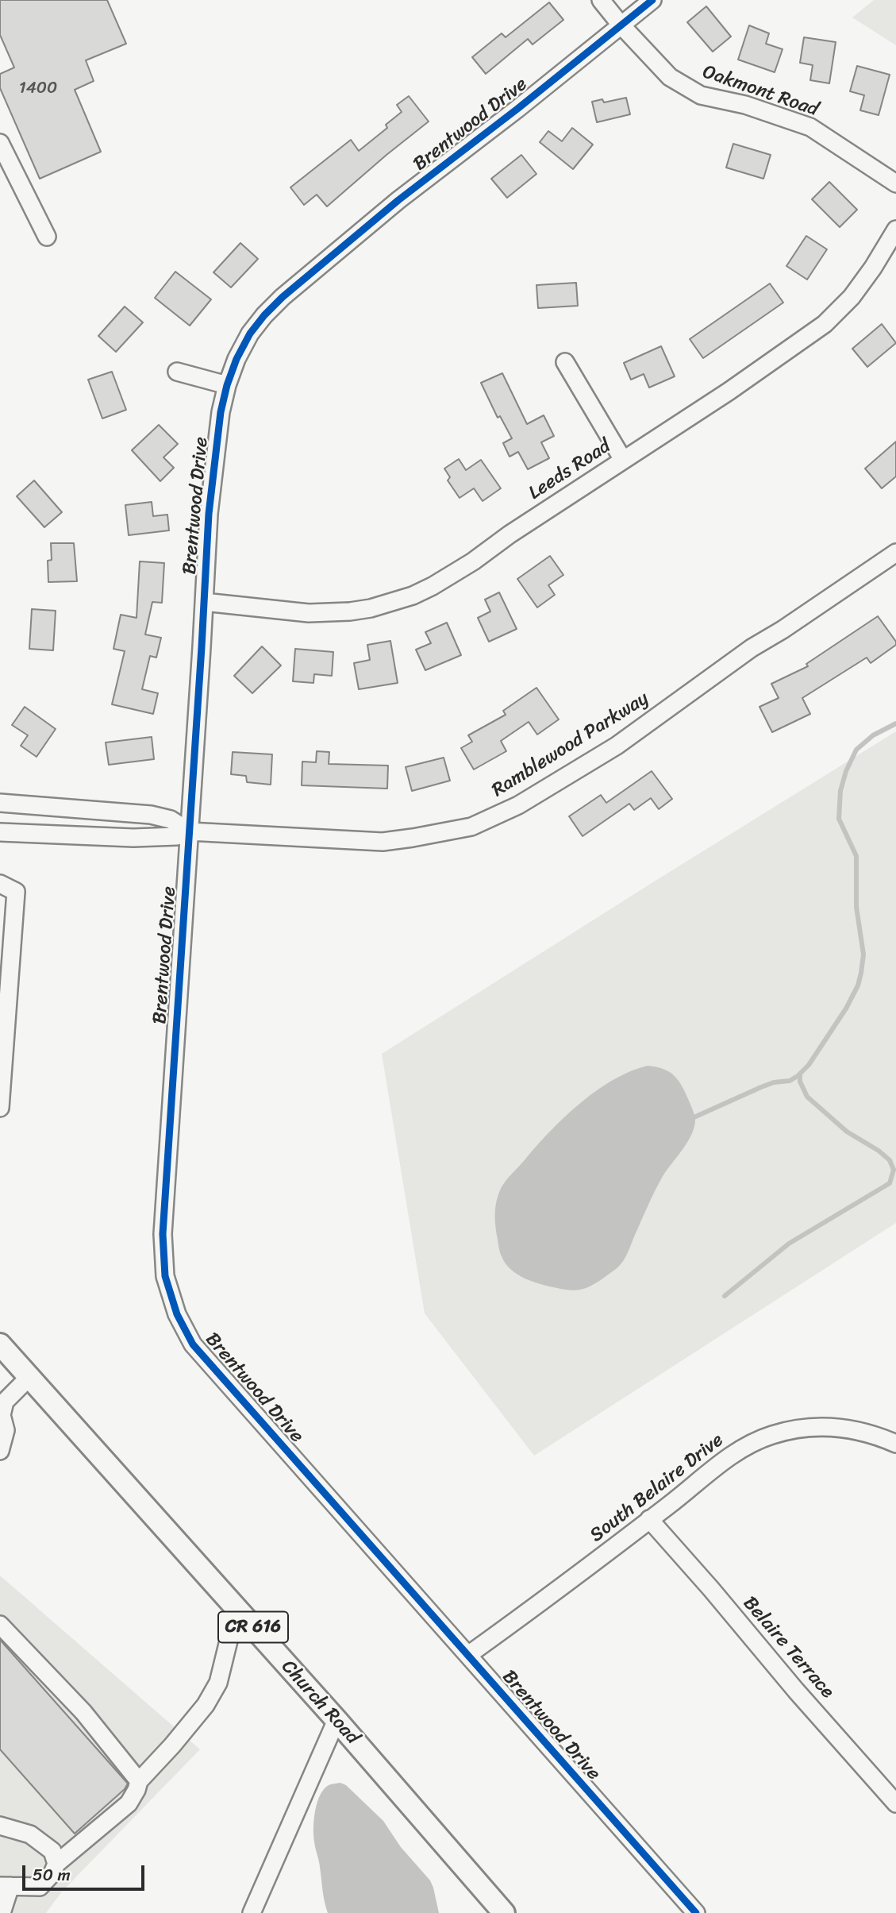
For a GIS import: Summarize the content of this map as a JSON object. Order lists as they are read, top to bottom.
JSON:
{
  "streets": {
    "main road": ["CR 616", "Church Road"],
    "street": [
      "Oakmont Road",
      "Brentwood Drive",
      "Leeds Road",
      "Ramblewood Parkway",
      "South Belaire Drive",
      "Belaire Terrace"
    ]
  },
  "crossings": [
    ["Oakmont Road", "Brentwood Drive"],
    ["Brentwood Drive", "Leeds Road"],
    ["Brentwood Drive", "Ramblewood Parkway"],
    ["Brentwood Drive", "South Belaire Drive"],
    ["South Belaire Drive", "Belaire Terrace"]
  ],
  "house_numbers": ["1400"],
  "scale_bar": "50 m"
}
